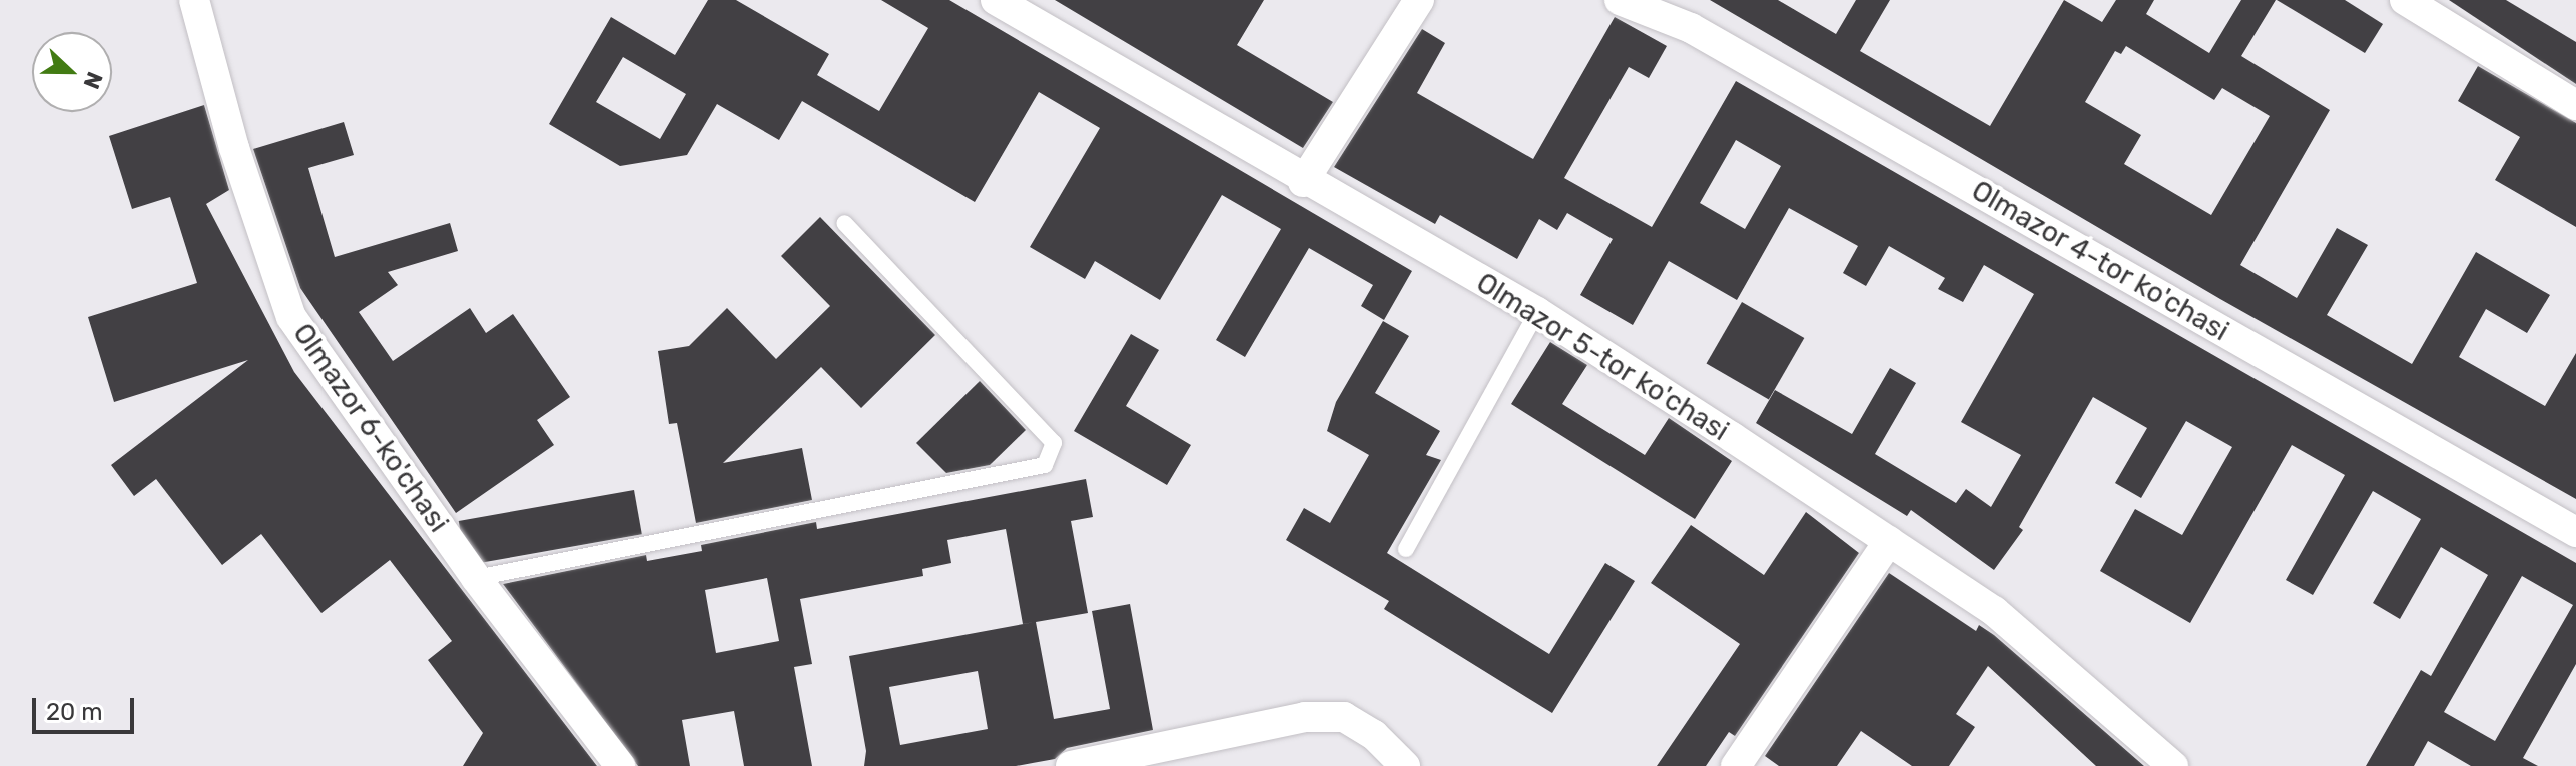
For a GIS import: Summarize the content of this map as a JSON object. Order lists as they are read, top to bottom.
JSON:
{
  "streets": {
    "street": ["Olmazor 4-tor ko'chasi", "Olmazor 5-tor ko'chasi", "Olmazor 6-ko'chasi"]
  },
  "scale_bar": "20 m",
  "north": "right"
}
